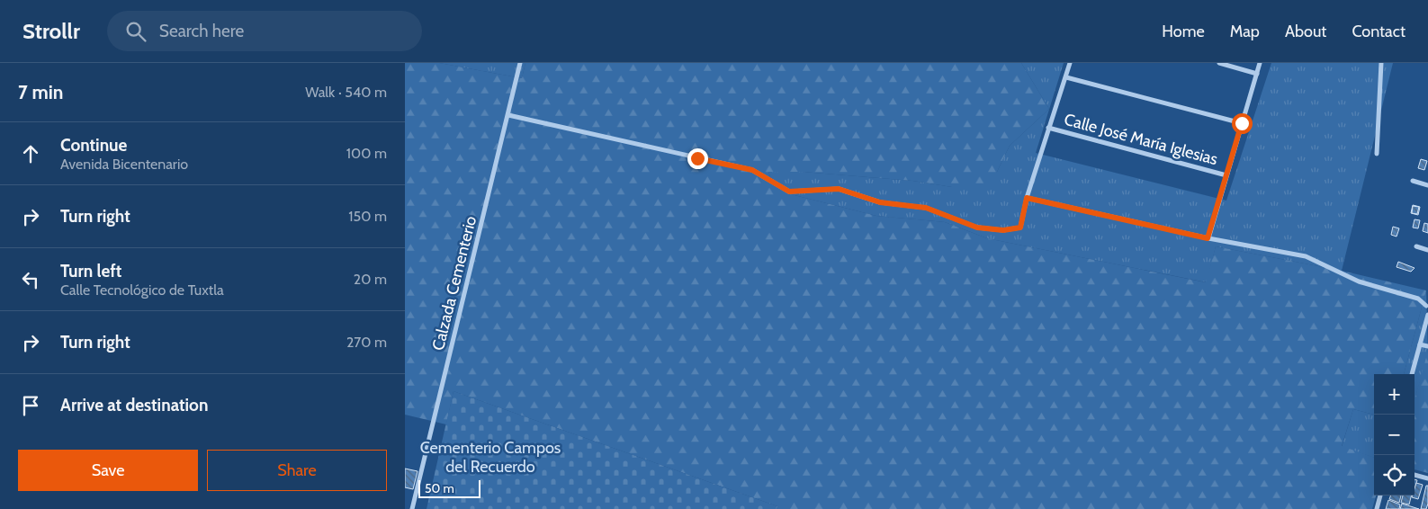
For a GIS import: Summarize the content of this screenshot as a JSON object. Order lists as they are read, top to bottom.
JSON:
{
  "streets": {
    "street": ["Calle José María Iglesias", "Calzada Cementerio"]
  },
  "parks": ["Cementerio Campos del Recuerdo"],
  "scale_bar": "50 m",
  "page": {
    "header": "Strollr",
    "search": "Search here",
    "nav": [
      "Home",
      "Map",
      "About",
      "Contact"
    ],
    "heading": ["7 min", "Walk · 540 m"],
    "list": [
      ["Continue", "Avenida Bicentenario", "100 m"],
      ["Turn right", "150 m"],
      ["Turn left", "Calle Tecnológico de Tuxtla", "20 m"],
      ["Turn right", "270 m"],
      "Arrive at destination"
    ],
    "map_buttons": ["+", "−"],
    "buttons": ["Save", "Share"],
    "scale": "50 m"
  }
}
